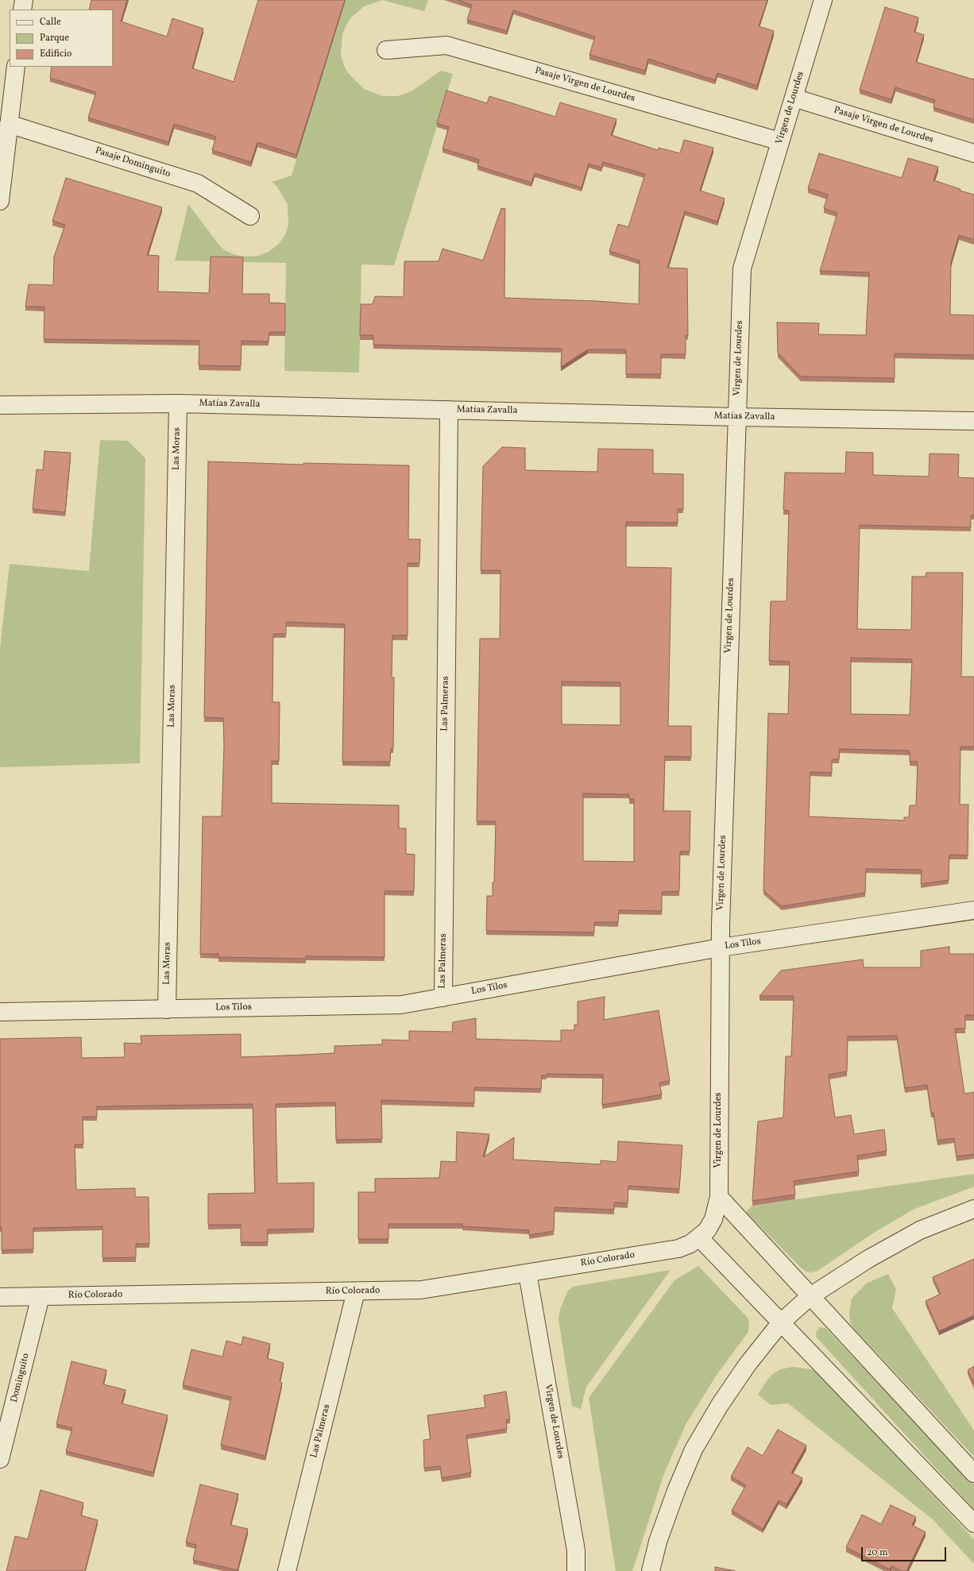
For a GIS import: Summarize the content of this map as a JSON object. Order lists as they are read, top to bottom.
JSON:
{
  "streets": {
    "street": [
      "Pasaje Virgen de Lourdes",
      "Virgen de Lourdes",
      "Pasaje Dominguito",
      "Matías Zavalla",
      "Las Moras",
      "Las Palmeras",
      "Los Tilos",
      "Río Colorado",
      "Dominguito"
    ]
  },
  "crossings": [
    ["Pasaje Virgen de Lourdes", "Virgen de Lourdes"],
    ["Virgen de Lourdes", "Matías Zavalla"],
    ["Virgen de Lourdes", "Los Tilos"],
    ["Virgen de Lourdes", "Río Colorado"],
    ["Matías Zavalla", "Las Moras"],
    ["Matías Zavalla", "Las Palmeras"],
    ["Las Moras", "Los Tilos"],
    ["Las Palmeras", "Los Tilos"],
    ["Las Palmeras", "Río Colorado"],
    ["Río Colorado", "Dominguito"]
  ],
  "legend": ["Calle", "Parque", "Edificio"],
  "scale_bar": "20 m"
}
